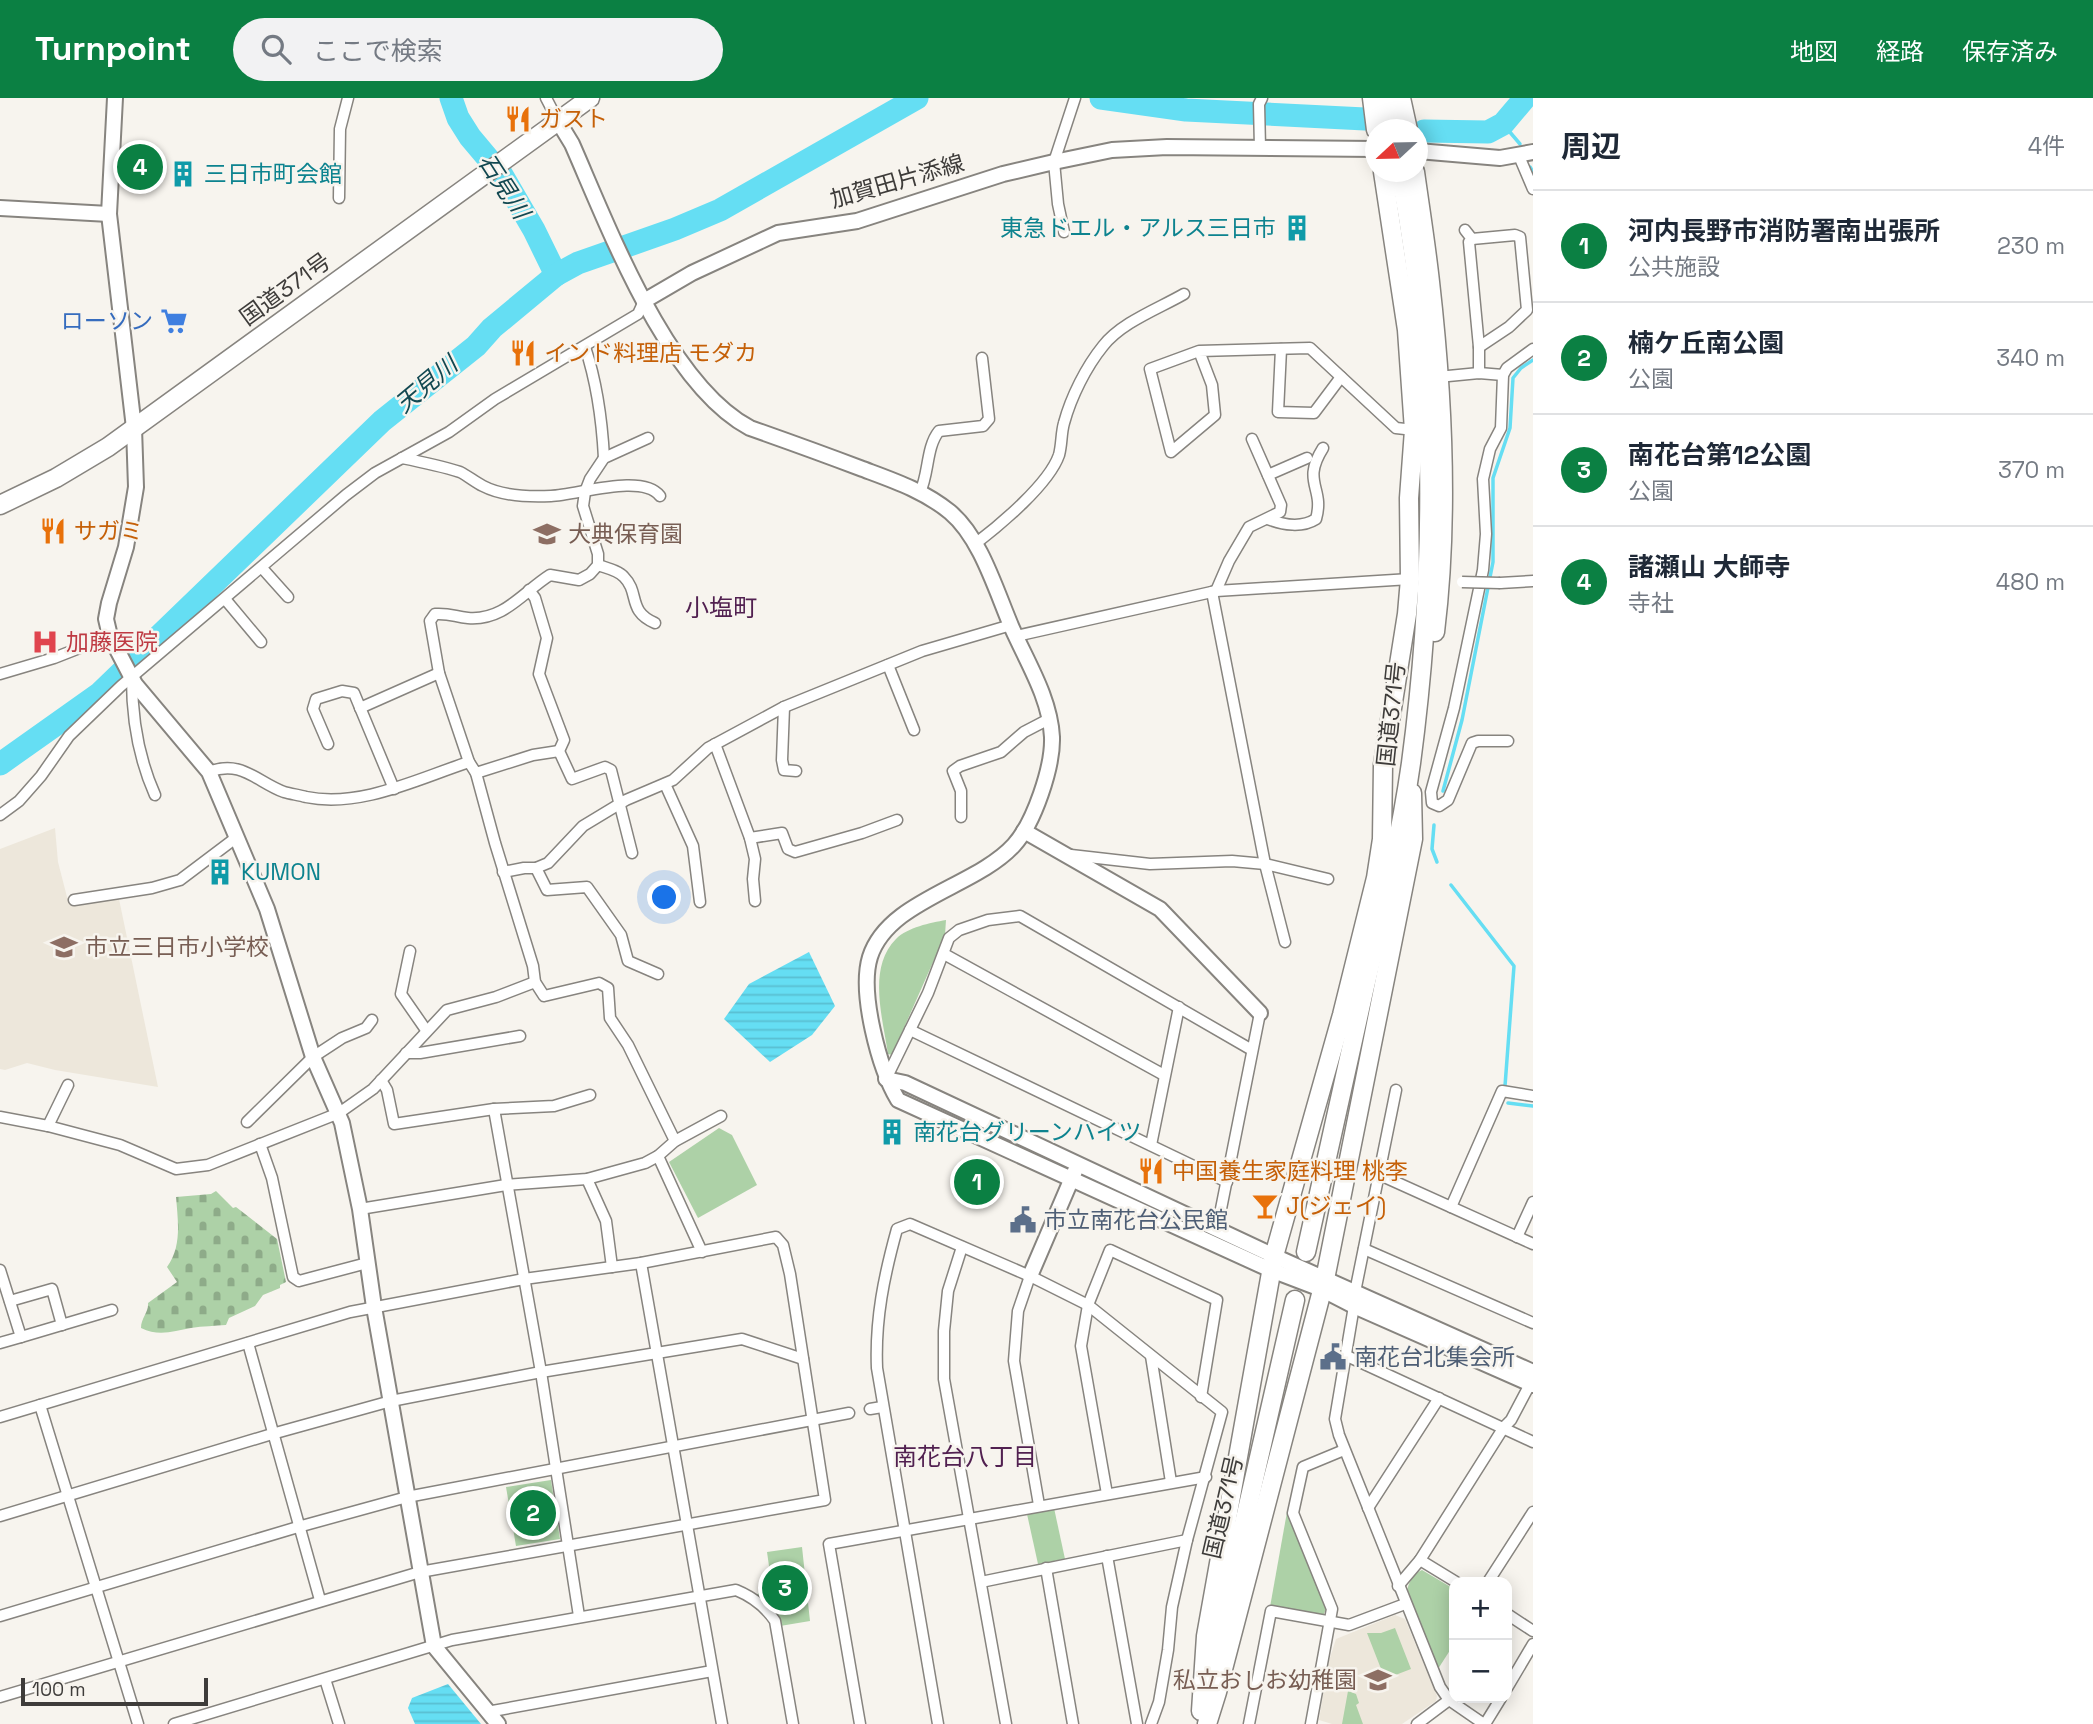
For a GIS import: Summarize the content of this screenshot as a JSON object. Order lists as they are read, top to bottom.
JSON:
{
  "streets": {
    "highway": ["国道371号"],
    "street": ["加賀田片添線"]
  },
  "districts": ["小塩町", "南花台八丁目"],
  "water": ["石見川", "天見川"],
  "places": {
    "restaurant": [
      "ガスト",
      "インド料理店 モダカ",
      "サガミ",
      "中国養生家庭料理 桃李"
    ],
    "building": [
      "三日市町会館",
      "東急ドエル・アルス三日市",
      "KUMON",
      "南花台グリーンハイツ"
    ],
    "supermarket": ["ローソン"],
    "school or university": ["大典保育園", "市立三日市小学校", "私立おしお幼稚園"],
    "hospital": ["加藤医院"],
    "bar": ["J(ジェイ)"],
    "public building": ["市立南花台公民館", "南花台北集会所"]
  },
  "scale_bar": "100 m",
  "north": "left",
  "page": {
    "header": "Turnpoint",
    "search": "ここで検索",
    "nav": ["地図", "経路", "保存済み"],
    "heading": ["周辺", "4件"],
    "pins": [
      "4",
      "1",
      "2",
      "3"
    ],
    "list": [
      {
        "mark": "1",
        "name": "河内長野市消防署南出張所",
        "note": "公共施設",
        "value": "230 m"
      },
      {
        "mark": "2",
        "name": "楠ケ丘南公園",
        "note": "公園",
        "value": "340 m"
      },
      {
        "mark": "3",
        "name": "南花台第12公園",
        "note": "公園",
        "value": "370 m"
      },
      {
        "mark": "4",
        "name": "諸瀬山 大師寺",
        "note": "寺社",
        "value": "480 m"
      }
    ],
    "map_buttons": ["+", "−"],
    "scale": "100 m"
  }
}
